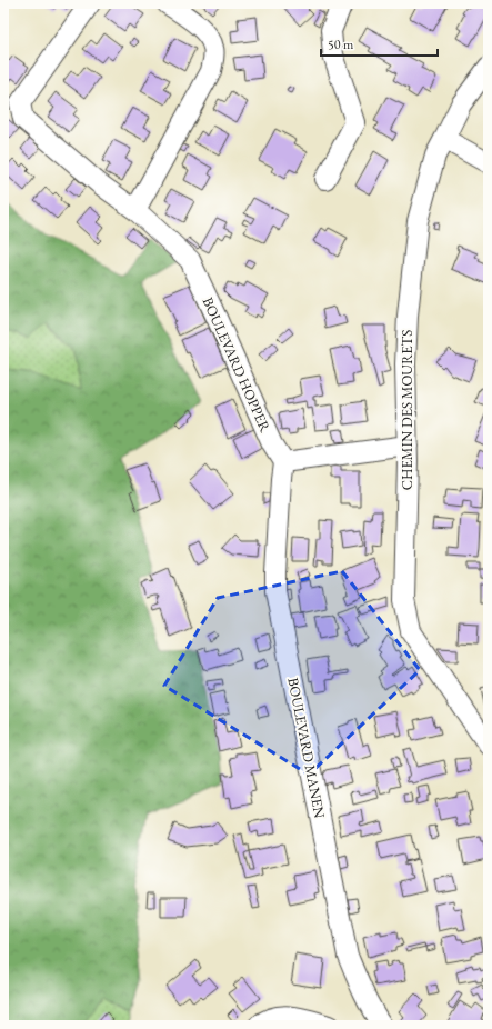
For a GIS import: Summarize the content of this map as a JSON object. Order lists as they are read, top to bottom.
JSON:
{
  "streets": {
    "street": ["BOULEVARD HOPPER", "CHEMIN DES MOURETS", "BOULEVARD MANEN"]
  },
  "crossings": [
    ["BOULEVARD HOPPER", "BOULEVARD MANEN"]
  ],
  "scale_bar": "50 m"
}
